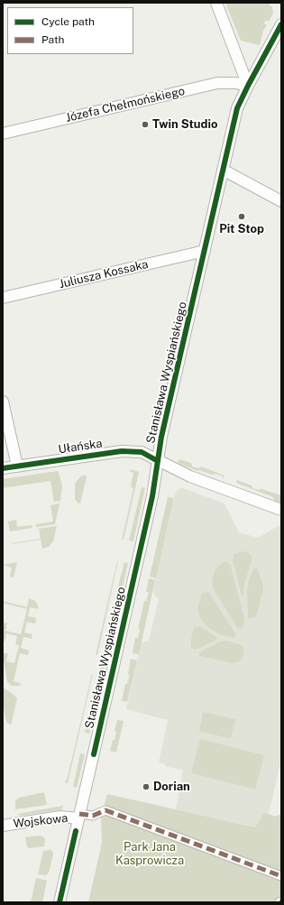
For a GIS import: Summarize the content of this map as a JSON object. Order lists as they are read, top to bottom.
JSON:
{
  "streets": {
    "street": [
      "Józefa Chełmońskiego",
      "Juliusza Kossaka",
      "Stanisława Wyspiańskiego",
      "Ułańska",
      "Wojskowa"
    ]
  },
  "crossings": [
    ["Józefa Chełmońskiego", "Stanisława Wyspiańskiego"],
    ["Juliusza Kossaka", "Stanisława Wyspiańskiego"],
    ["Stanisława Wyspiańskiego", "Ułańska"],
    ["Stanisława Wyspiańskiego", "Wojskowa"]
  ],
  "parks": ["Park Jana Kasprowicza"],
  "places": ["Twin Studio", "Pit Stop", "Dorian"],
  "legend": ["Cycle path", "Path"]
}
